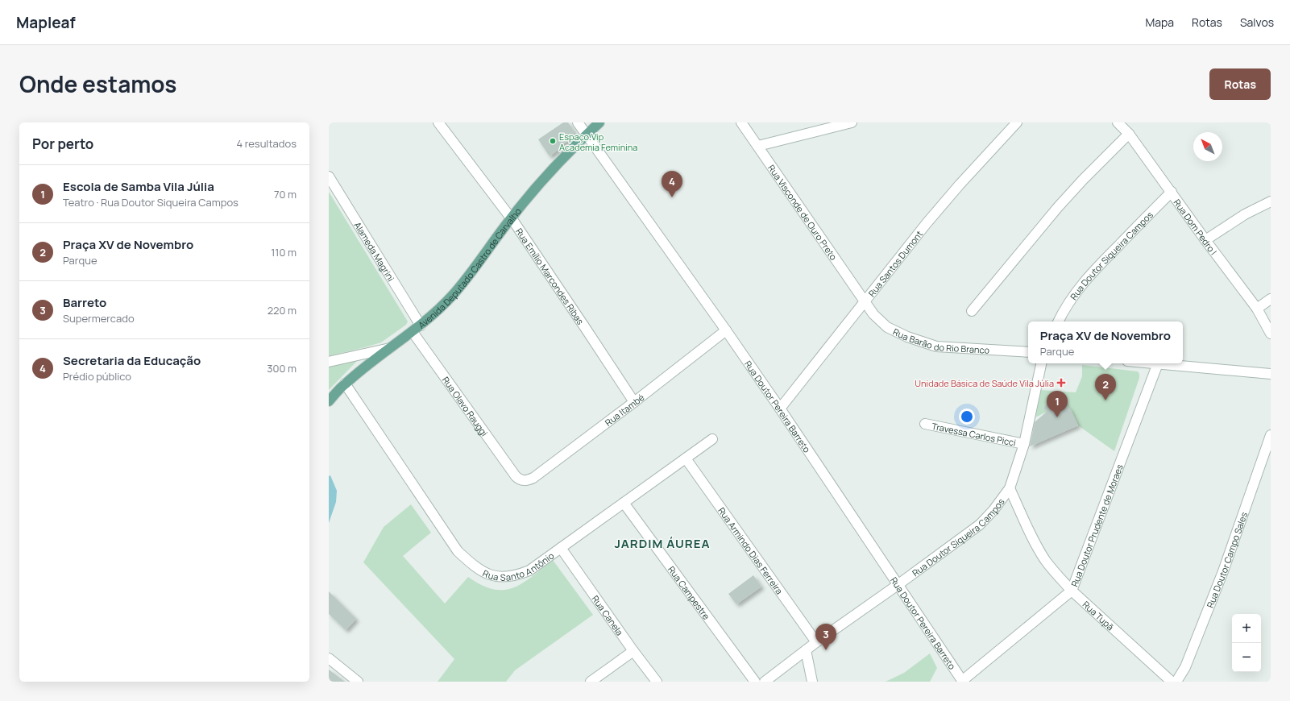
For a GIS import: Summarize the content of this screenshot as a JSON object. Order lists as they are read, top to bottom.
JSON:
{
  "streets": {
    "main road": ["Avenida Deputado Castro de Carvalho"],
    "street": [
      "Rua Visconde de Ouro Preto",
      "Rua Dom Pedro I",
      "Alameda Magrini",
      "Rua Doutor Siqueira Campos",
      "Rua Santos Dumont",
      "Rua Emílio Marcondes Ribas",
      "Rua Barão do Rio Branco",
      "Rua Olavo Rauggi",
      "Rua Doutor Pereira Barreto",
      "Rua Itambé",
      "Travessa Carlos Picci",
      "Rua Doutor Prudente de Moraes",
      "Rua Armindo Dias Ferreira",
      "Rua Doutor Campo Sales",
      "Rua Santo Antônio",
      "Rua Campestre",
      "Rua Canela",
      "Rua Tupã"
    ]
  },
  "crossings": [
    ["Rua Visconde de Ouro Preto", "Rua Santos Dumont"],
    ["Rua Visconde de Ouro Preto", "Rua Barão do Rio Branco"],
    ["Rua Dom Pedro I", "Rua Doutor Siqueira Campos"],
    ["Alameda Magrini", "Avenida Deputado Castro de Carvalho"],
    ["Rua Doutor Siqueira Campos", "Rua Doutor Pereira Barreto"],
    ["Rua Doutor Siqueira Campos", "Travessa Carlos Picci"],
    ["Rua Doutor Siqueira Campos", "Rua Armindo Dias Ferreira"],
    ["Rua Doutor Siqueira Campos", "Rua Tupã"],
    ["Rua Santos Dumont", "Rua Barão do Rio Branco"],
    ["Rua Santos Dumont", "Rua Doutor Pereira Barreto"],
    ["Avenida Deputado Castro de Carvalho", "Rua Emílio Marcondes Ribas"],
    ["Avenida Deputado Castro de Carvalho", "Rua Olavo Rauggi"],
    ["Avenida Deputado Castro de Carvalho", "Rua Doutor Pereira Barreto"],
    ["Avenida Deputado Castro de Carvalho", "Rua Santo Antônio"],
    ["Rua Emílio Marcondes Ribas", "Rua Itambé"],
    ["Rua Olavo Rauggi", "Rua Itambé"],
    ["Rua Doutor Pereira Barreto", "Rua Itambé"],
    ["Rua Doutor Pereira Barreto", "Rua Doutor Prudente de Moraes"],
    ["Rua Doutor Prudente de Moraes", "Rua Tupã"],
    ["Rua Armindo Dias Ferreira", "Rua Santo Antônio"],
    ["Rua Santo Antônio", "Rua Campestre"],
    ["Rua Santo Antônio", "Rua Canela"]
  ],
  "districts": ["JARDIM ÁUREA"],
  "places": {
    "other": ["Espaço.Vip Academia Feminina"],
    "health": ["Unidade Básica de Saúde Vila Júlia"]
  },
  "north": "top left",
  "page": {
    "header": "Mapleaf",
    "nav": ["Mapa", "Rotas", "Salvos"],
    "title": "Onde estamos",
    "buttons": "Rotas",
    "heading": ["Por perto", "4 resultados"],
    "list": [
      {
        "mark": "1",
        "name": "Escola de Samba Vila Júlia",
        "note": "Teatro · Rua Doutor Siqueira Campos",
        "value": "70 m"
      },
      {
        "mark": "2",
        "name": "Praça XV de Novembro",
        "note": "Parque",
        "value": "110 m"
      },
      {
        "mark": "3",
        "name": "Barreto",
        "note": "Supermercado",
        "value": "220 m"
      },
      {
        "mark": "4",
        "name": "Secretaria da Educação",
        "note": "Prédio público",
        "value": "300 m"
      }
    ],
    "pins": [
      "4",
      "2",
      "1",
      "3"
    ],
    "popup": ["Praça XV de Novembro", "Parque"],
    "map_buttons": ["+", "−"]
  }
}
